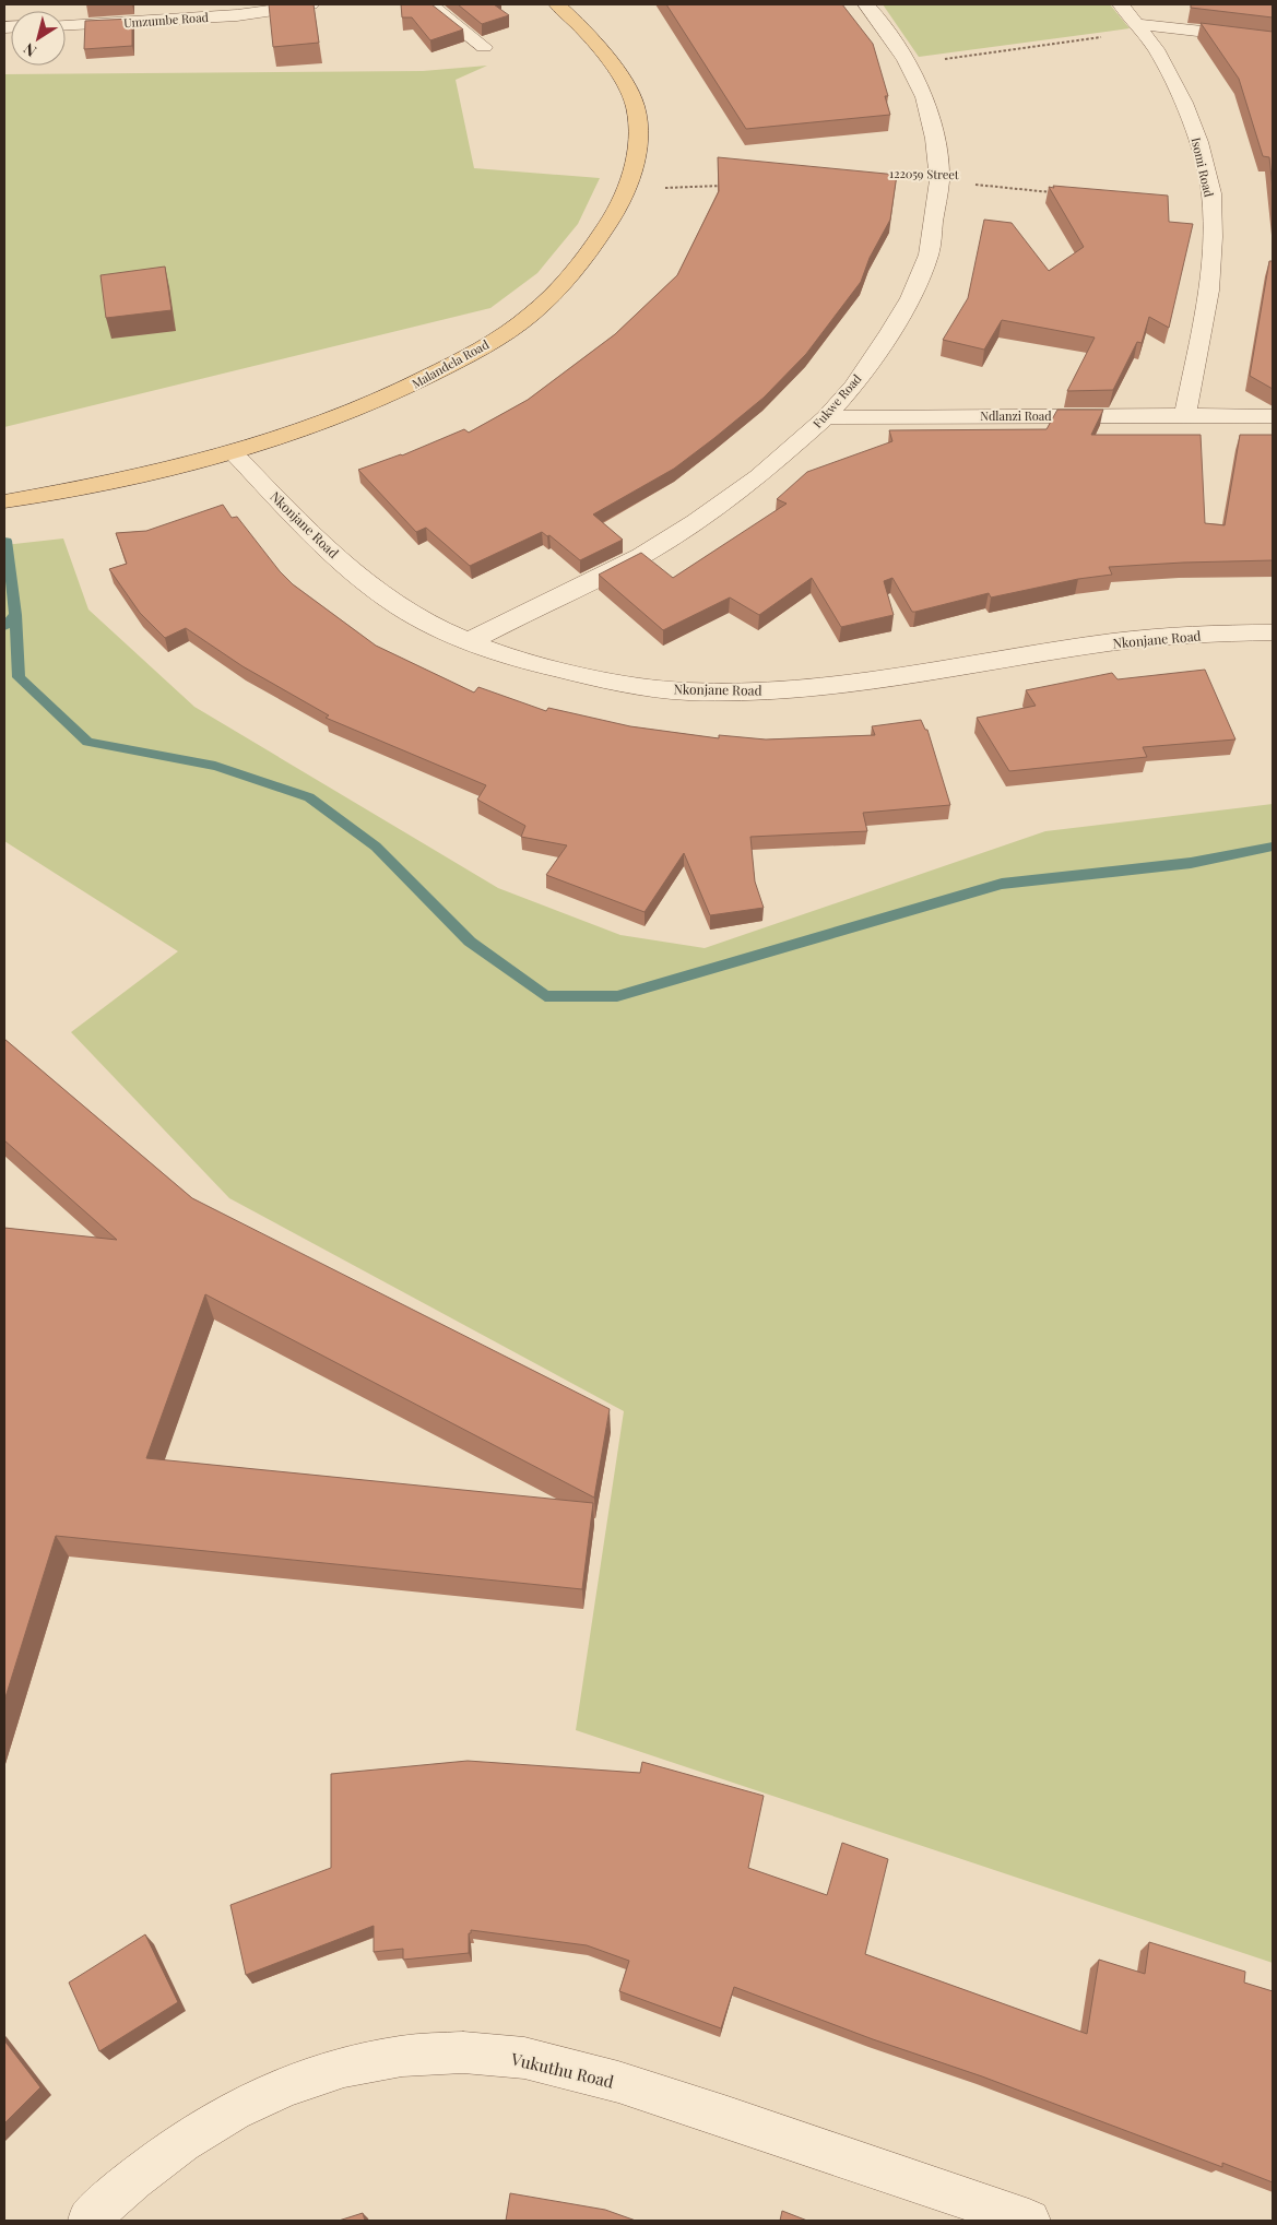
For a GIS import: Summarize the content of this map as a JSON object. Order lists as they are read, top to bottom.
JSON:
{
  "streets": {
    "main road": ["Malandela Road"],
    "street": [
      "Umzumbe Road",
      "Isomi Road",
      "Fukwe Road",
      "Ndlanzi Road",
      "Nkonjane Road",
      "Vukuthu Road"
    ],
    "path": ["122059 Street"]
  },
  "crossings": [
    ["Isomi Road", "Ndlanzi Road"],
    ["122059 Street", "Fukwe Road"],
    ["Malandela Road", "Nkonjane Road"],
    ["Fukwe Road", "Ndlanzi Road"],
    ["Fukwe Road", "Nkonjane Road"]
  ],
  "north": "bottom left"
}
